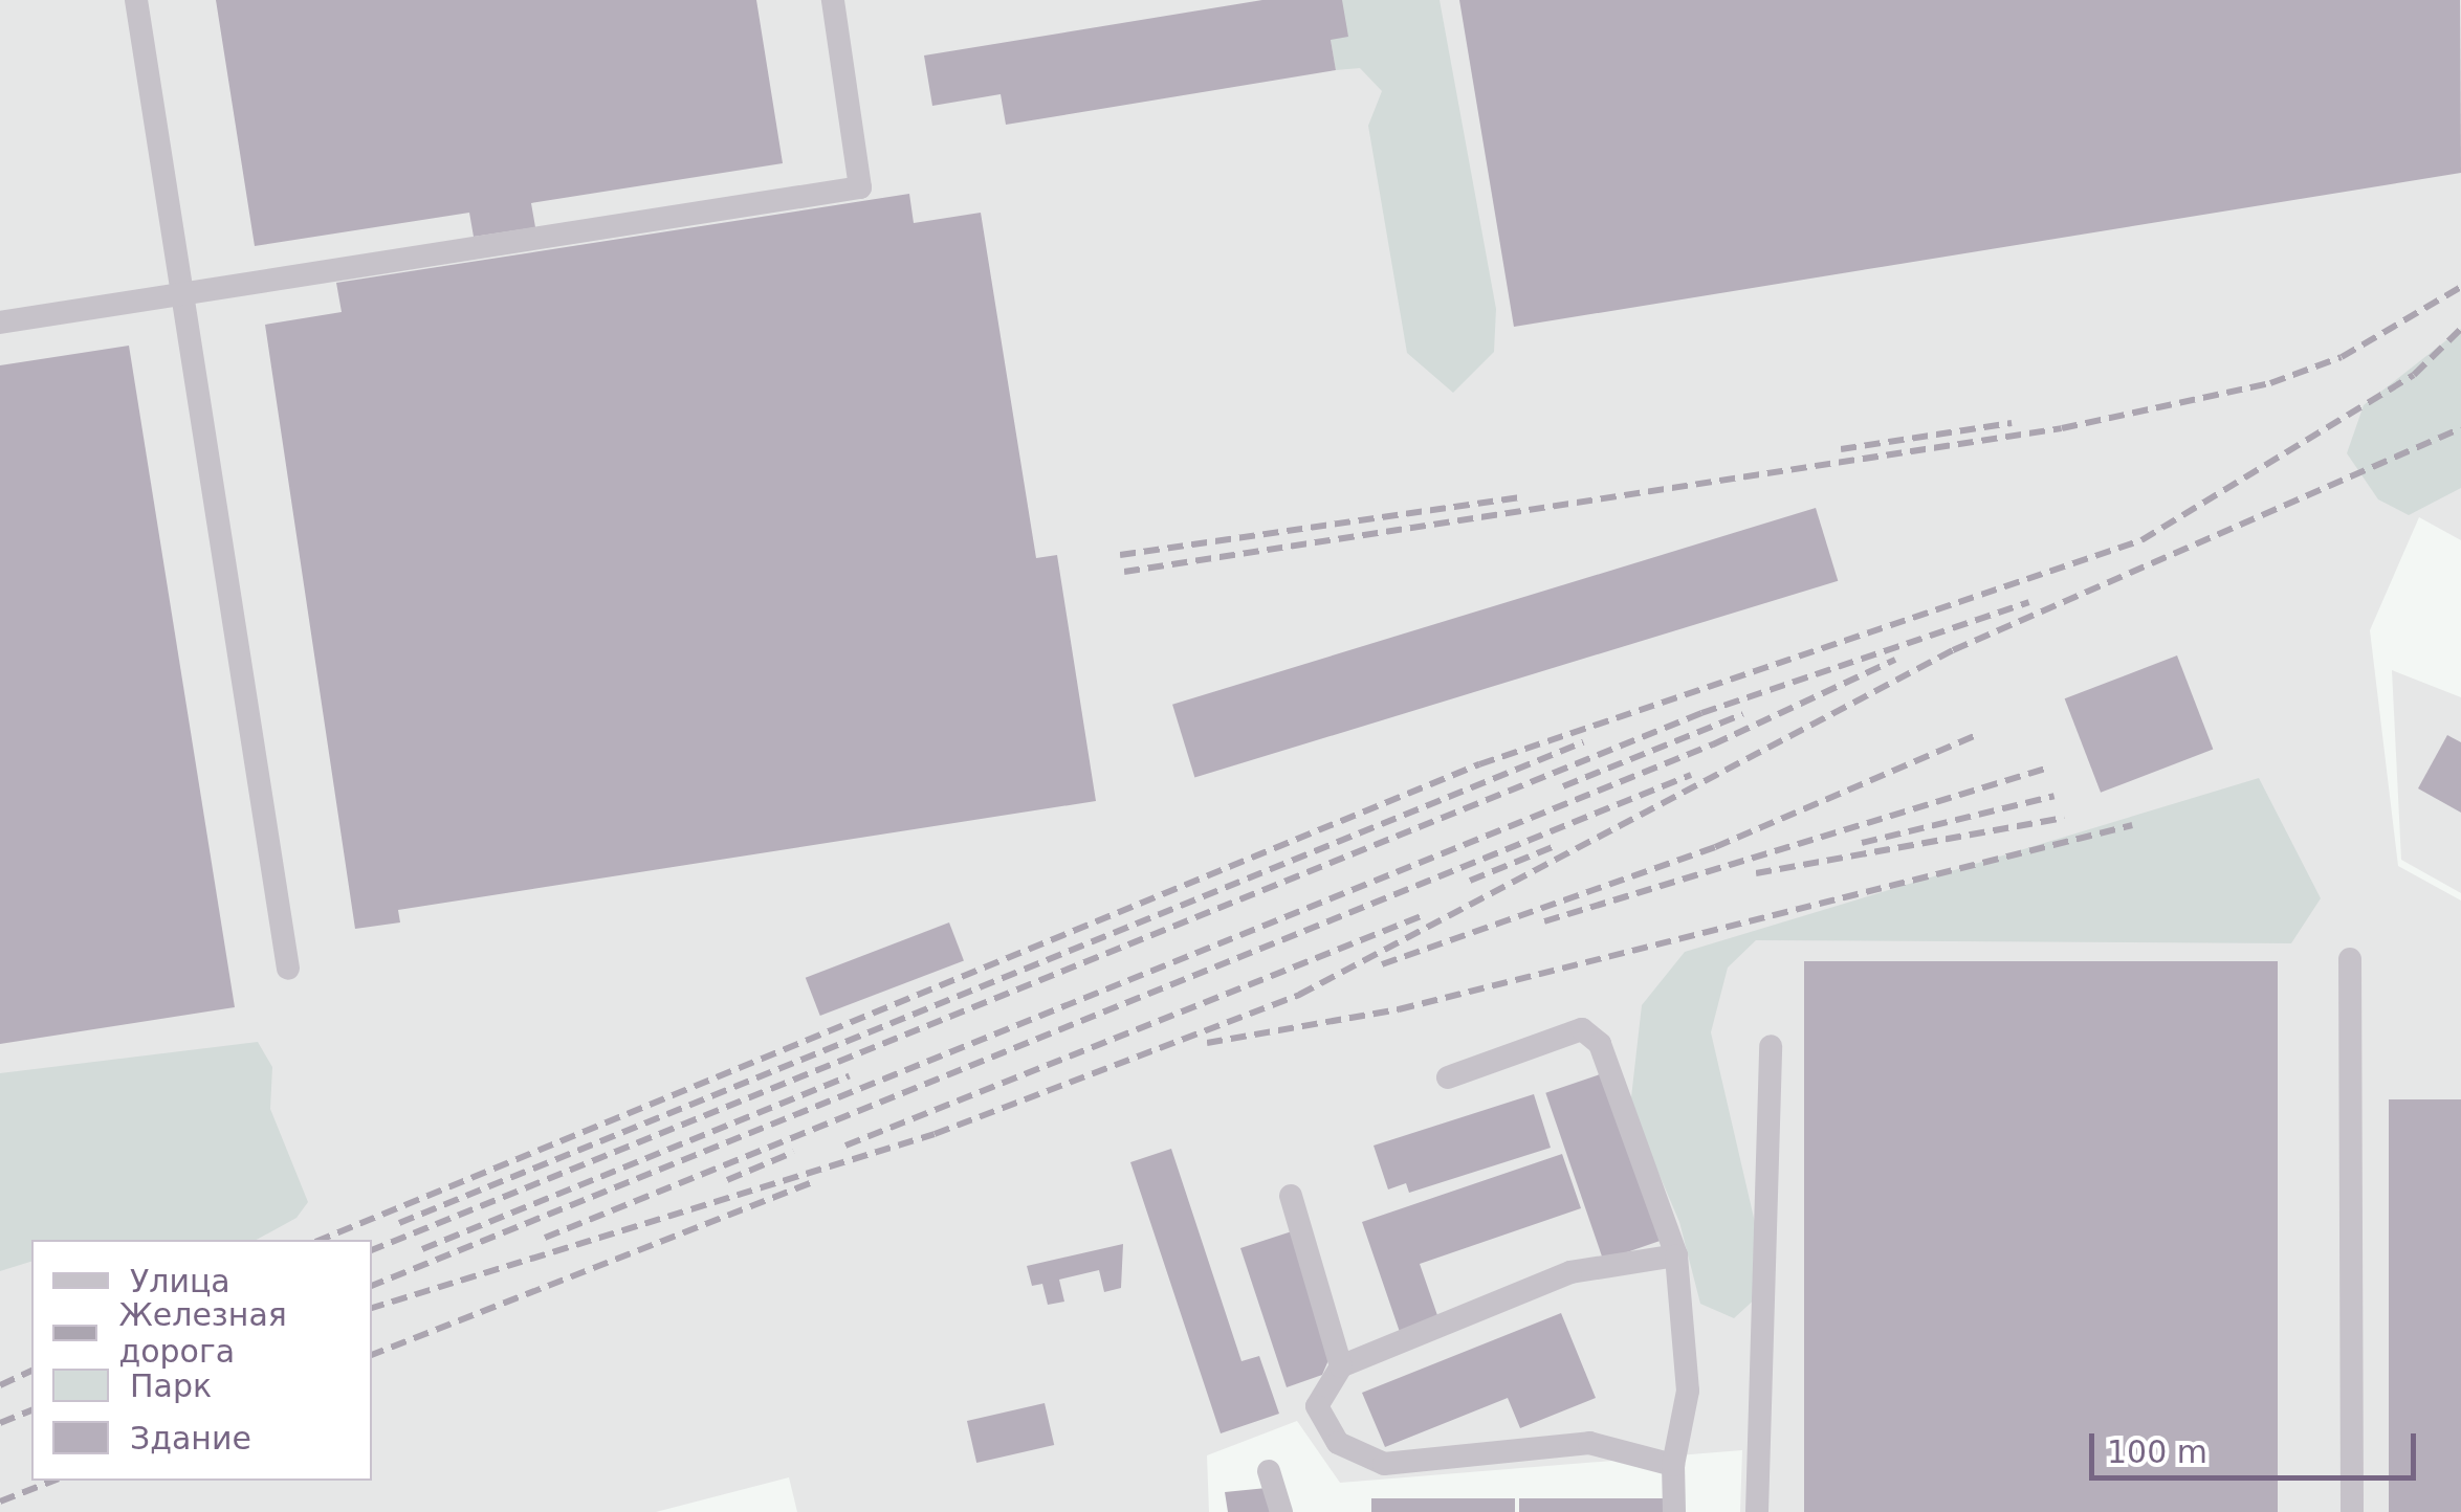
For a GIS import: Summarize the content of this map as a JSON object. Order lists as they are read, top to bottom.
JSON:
{
  "legend": [
    "Улица",
    "Железная дорога",
    "Парк",
    "Здание"
  ],
  "scale_bar": "100 m"
}
